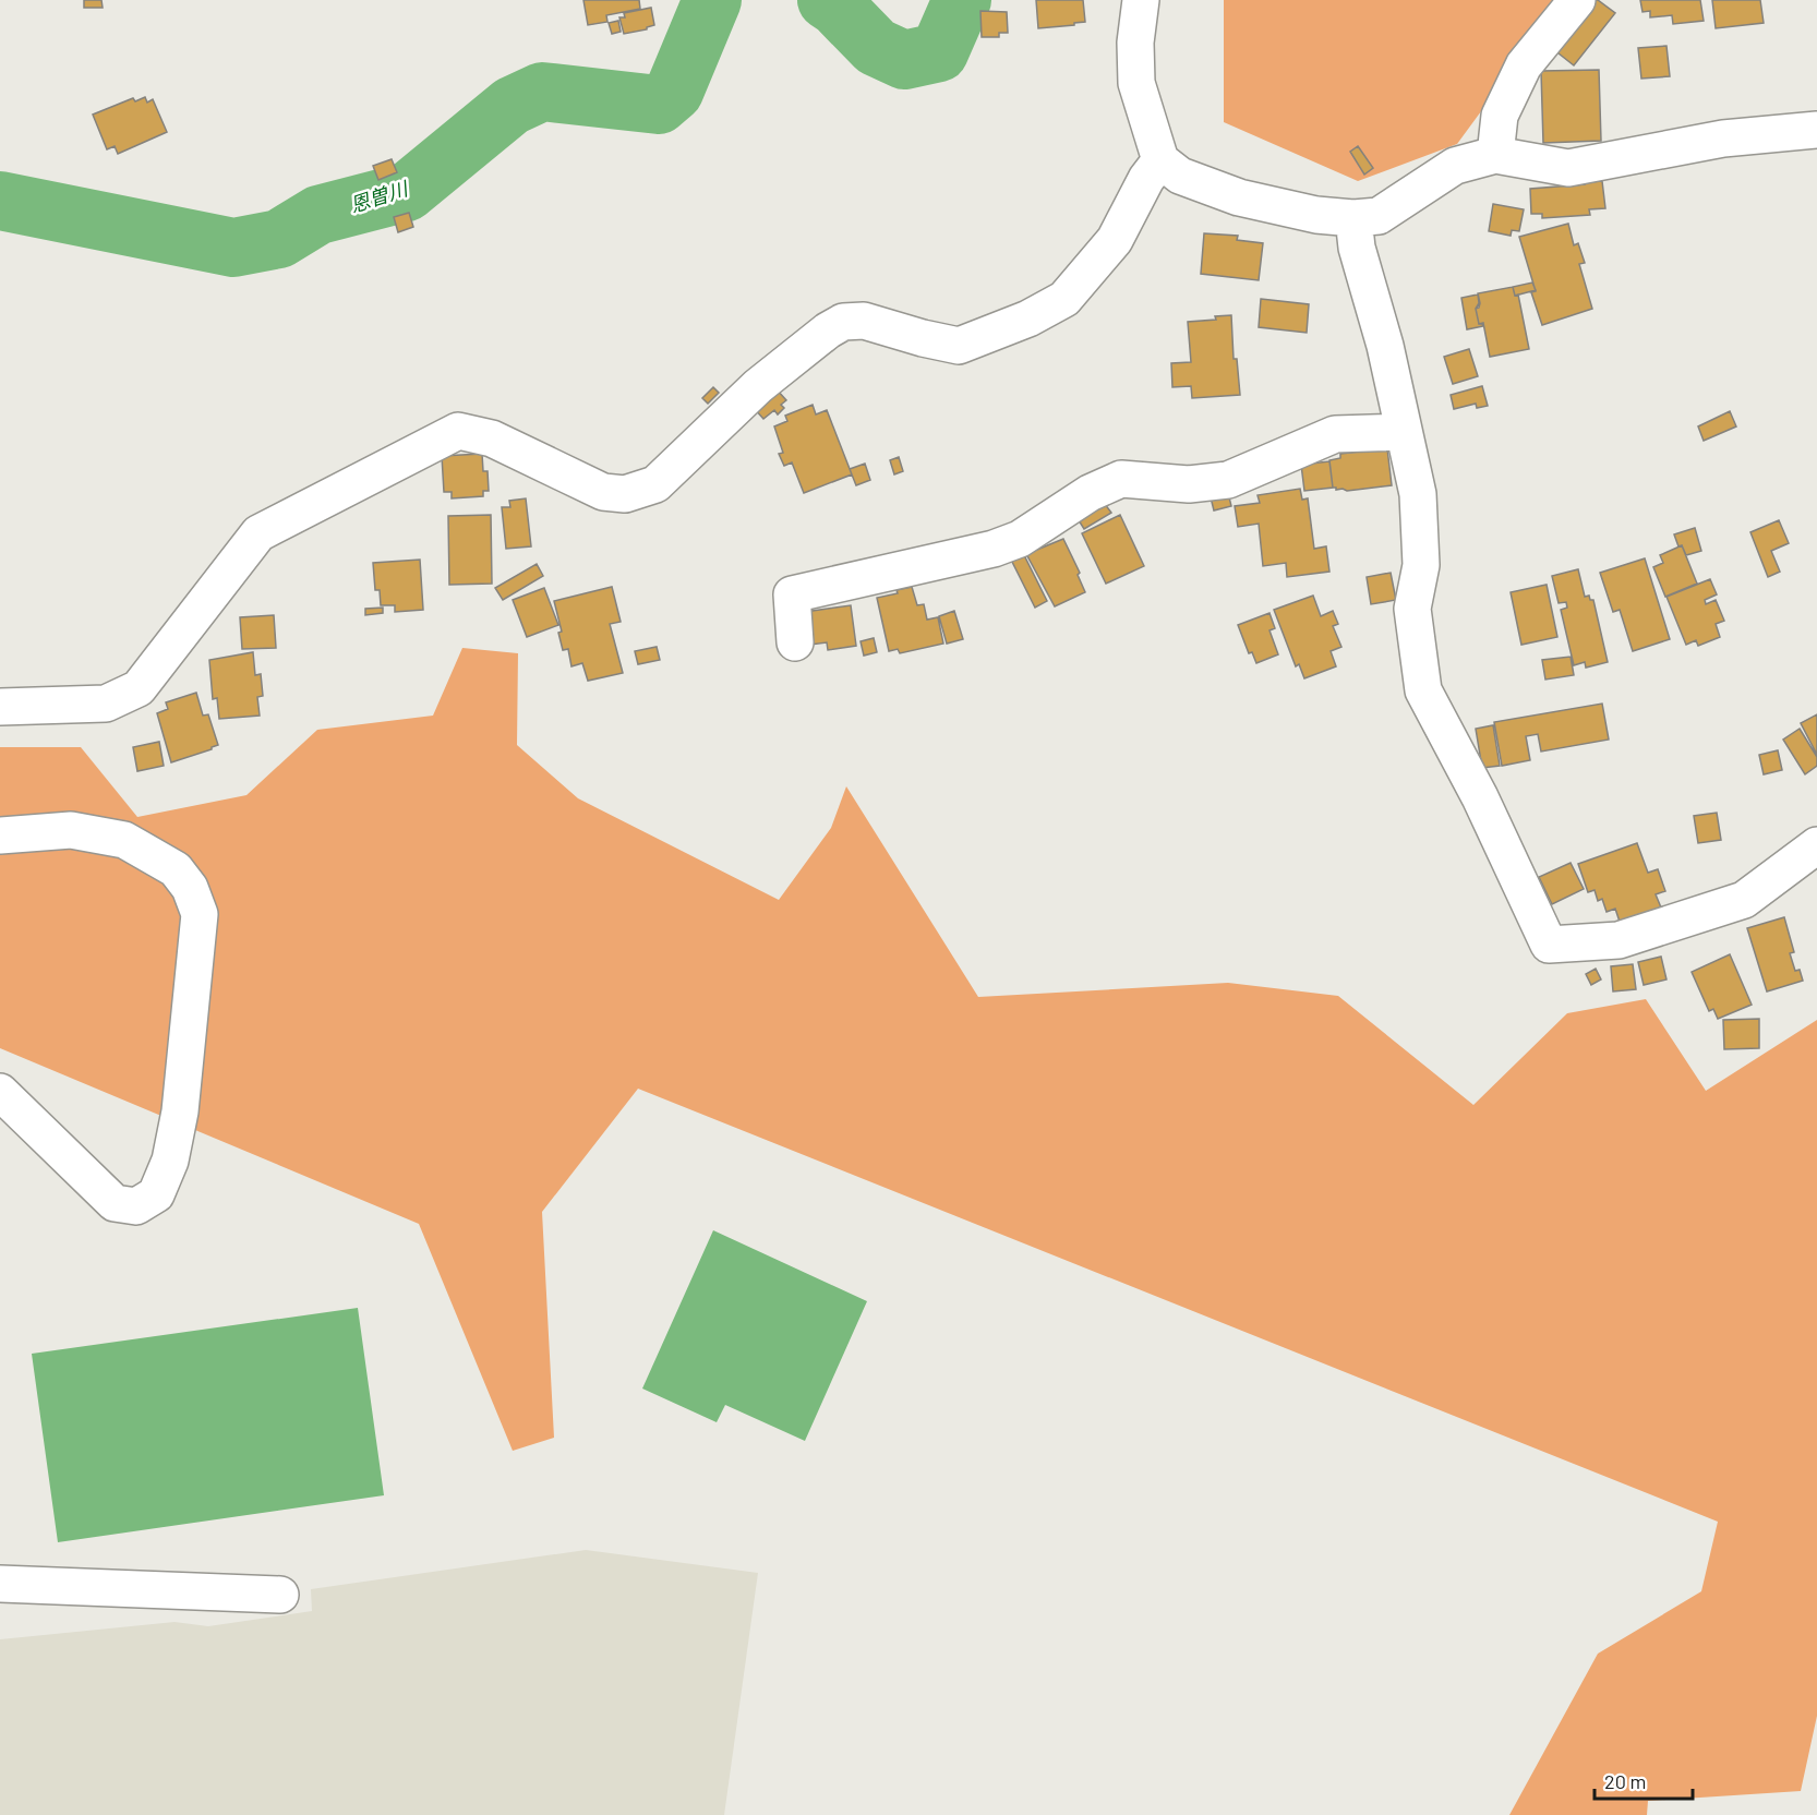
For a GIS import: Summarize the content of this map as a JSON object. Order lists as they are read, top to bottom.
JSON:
{
  "water": ["恩曽川"],
  "scale_bar": "20 m"
}
